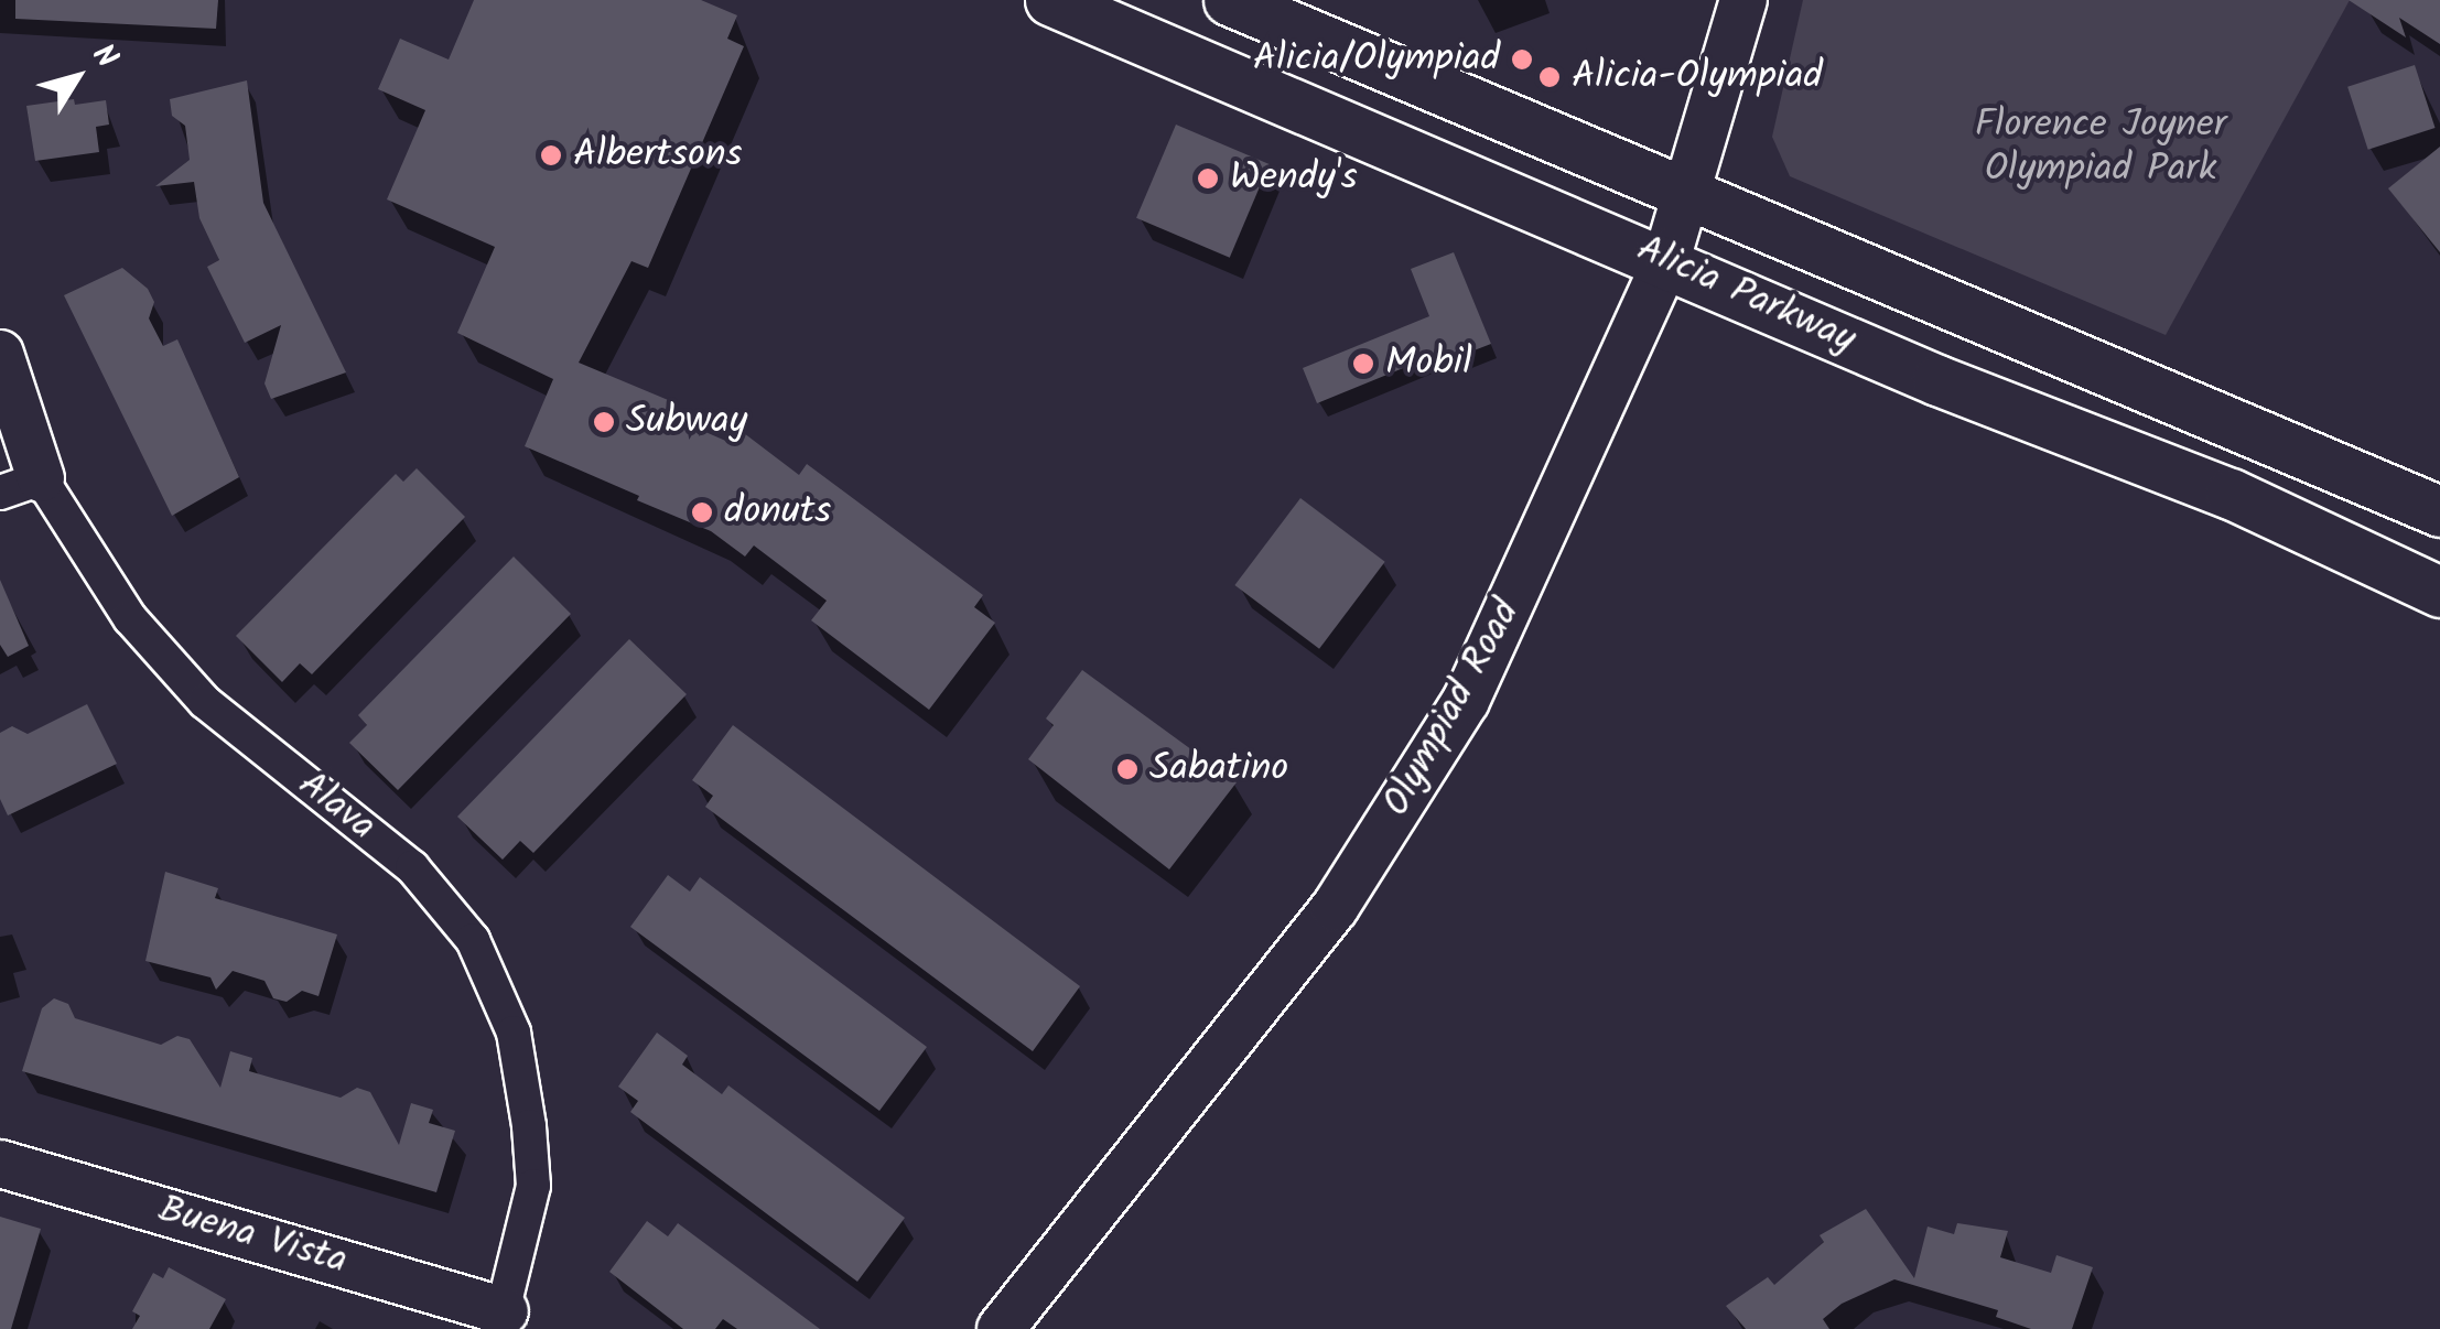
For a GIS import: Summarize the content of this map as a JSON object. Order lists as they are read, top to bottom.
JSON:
{
  "streets": {
    "main road": [
      "Alicia Parkway",
      "Olympiad Road",
      "Alava",
      "Buena Vista"
    ]
  },
  "crossings": [
    ["Alicia Parkway", "Olympiad Road"],
    ["Alava", "Buena Vista"]
  ],
  "parks": ["Florence Joyner Olympiad Park"],
  "places": [
    "Alicia/Olympiad",
    "Alicia-Olympiad",
    "Albertsons",
    "Wendy's",
    "Mobil",
    "Subway",
    "donuts",
    "Sabatino"
  ],
  "north": "top right"
}
